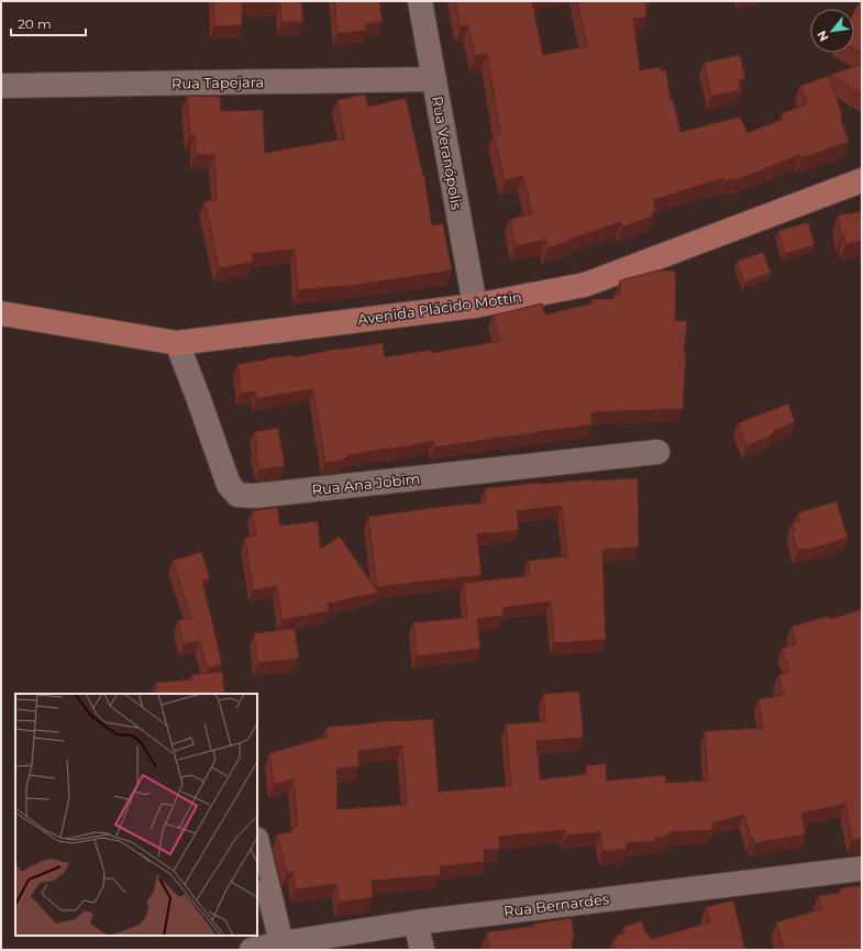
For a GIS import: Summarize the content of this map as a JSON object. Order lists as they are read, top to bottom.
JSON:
{
  "streets": {
    "main road": ["Avenida Plácido Mottin"],
    "street": [
      "Rua Tapejara",
      "Rua Veranópolis",
      "Rua Ana Jobim",
      "Rua Bernardes"
    ]
  },
  "crossings": [
    ["Rua Tapejara", "Rua Veranópolis"],
    ["Rua Veranópolis", "Avenida Plácido Mottin"],
    ["Avenida Plácido Mottin", "Rua Ana Jobim"]
  ],
  "scale_bar": "20 m",
  "north": "bottom left"
}
